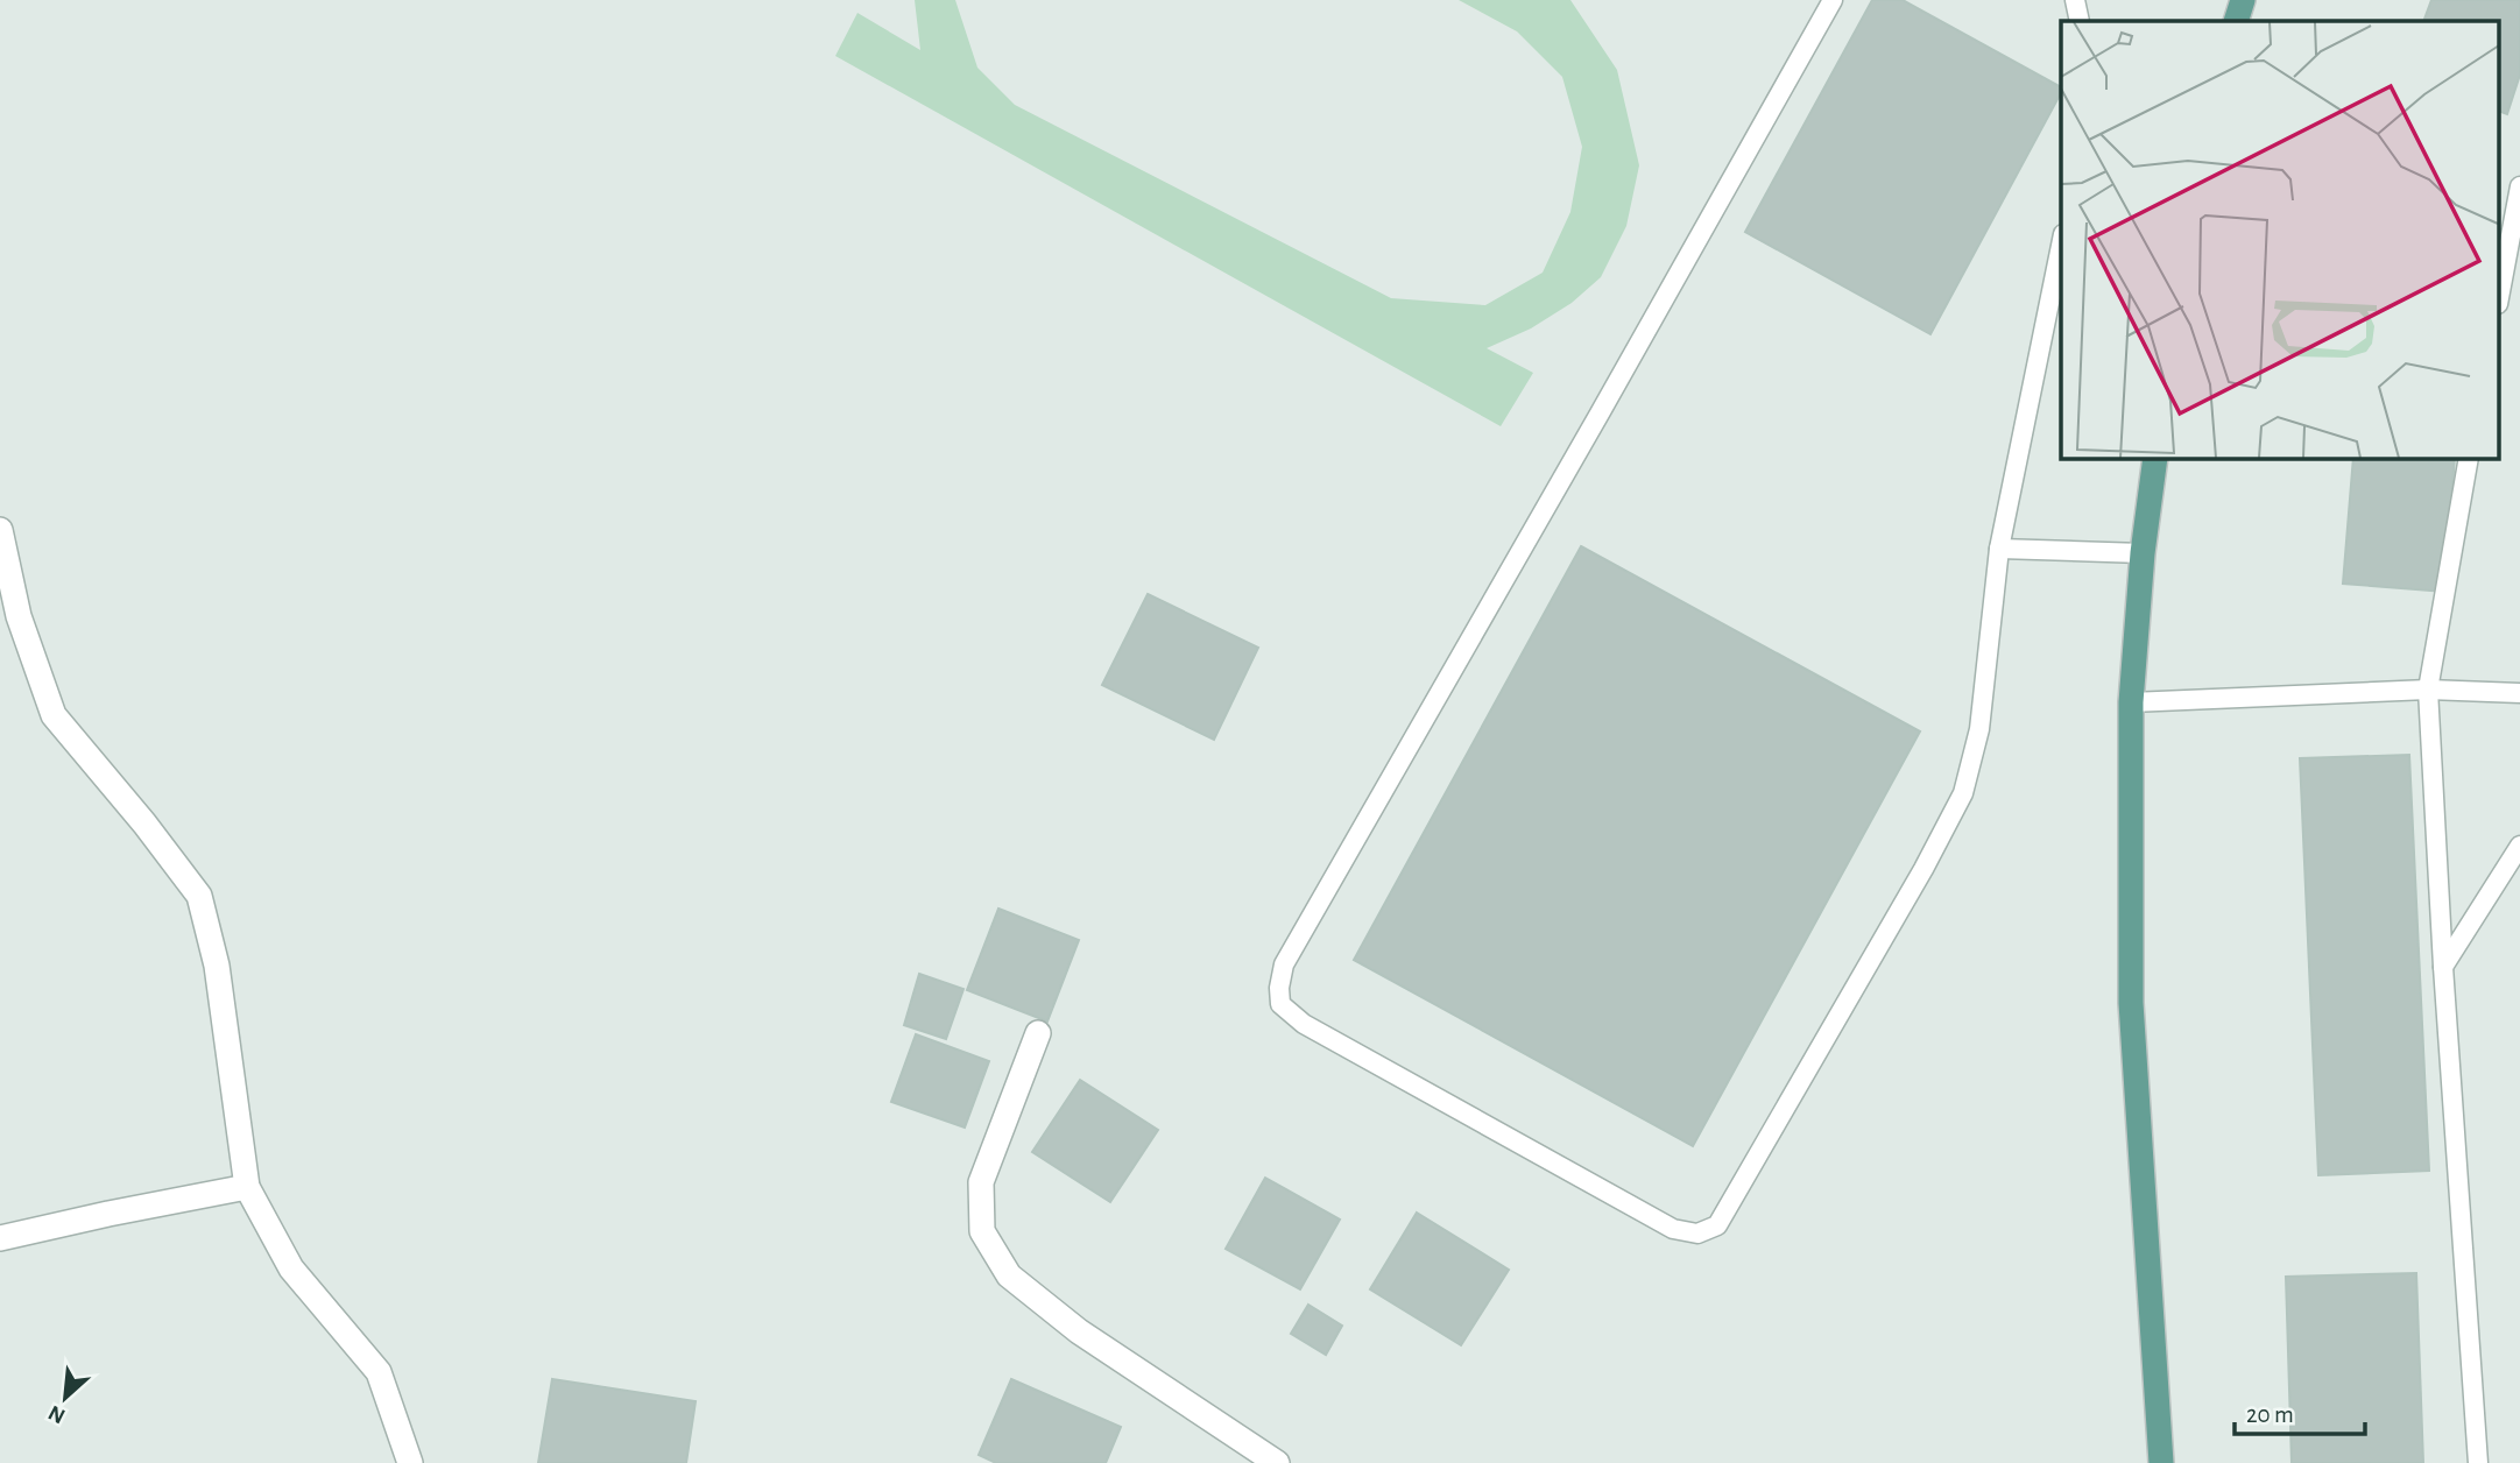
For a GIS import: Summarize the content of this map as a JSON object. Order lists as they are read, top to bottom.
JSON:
{
  "scale_bar": "20 m",
  "north": "bottom left"
}
